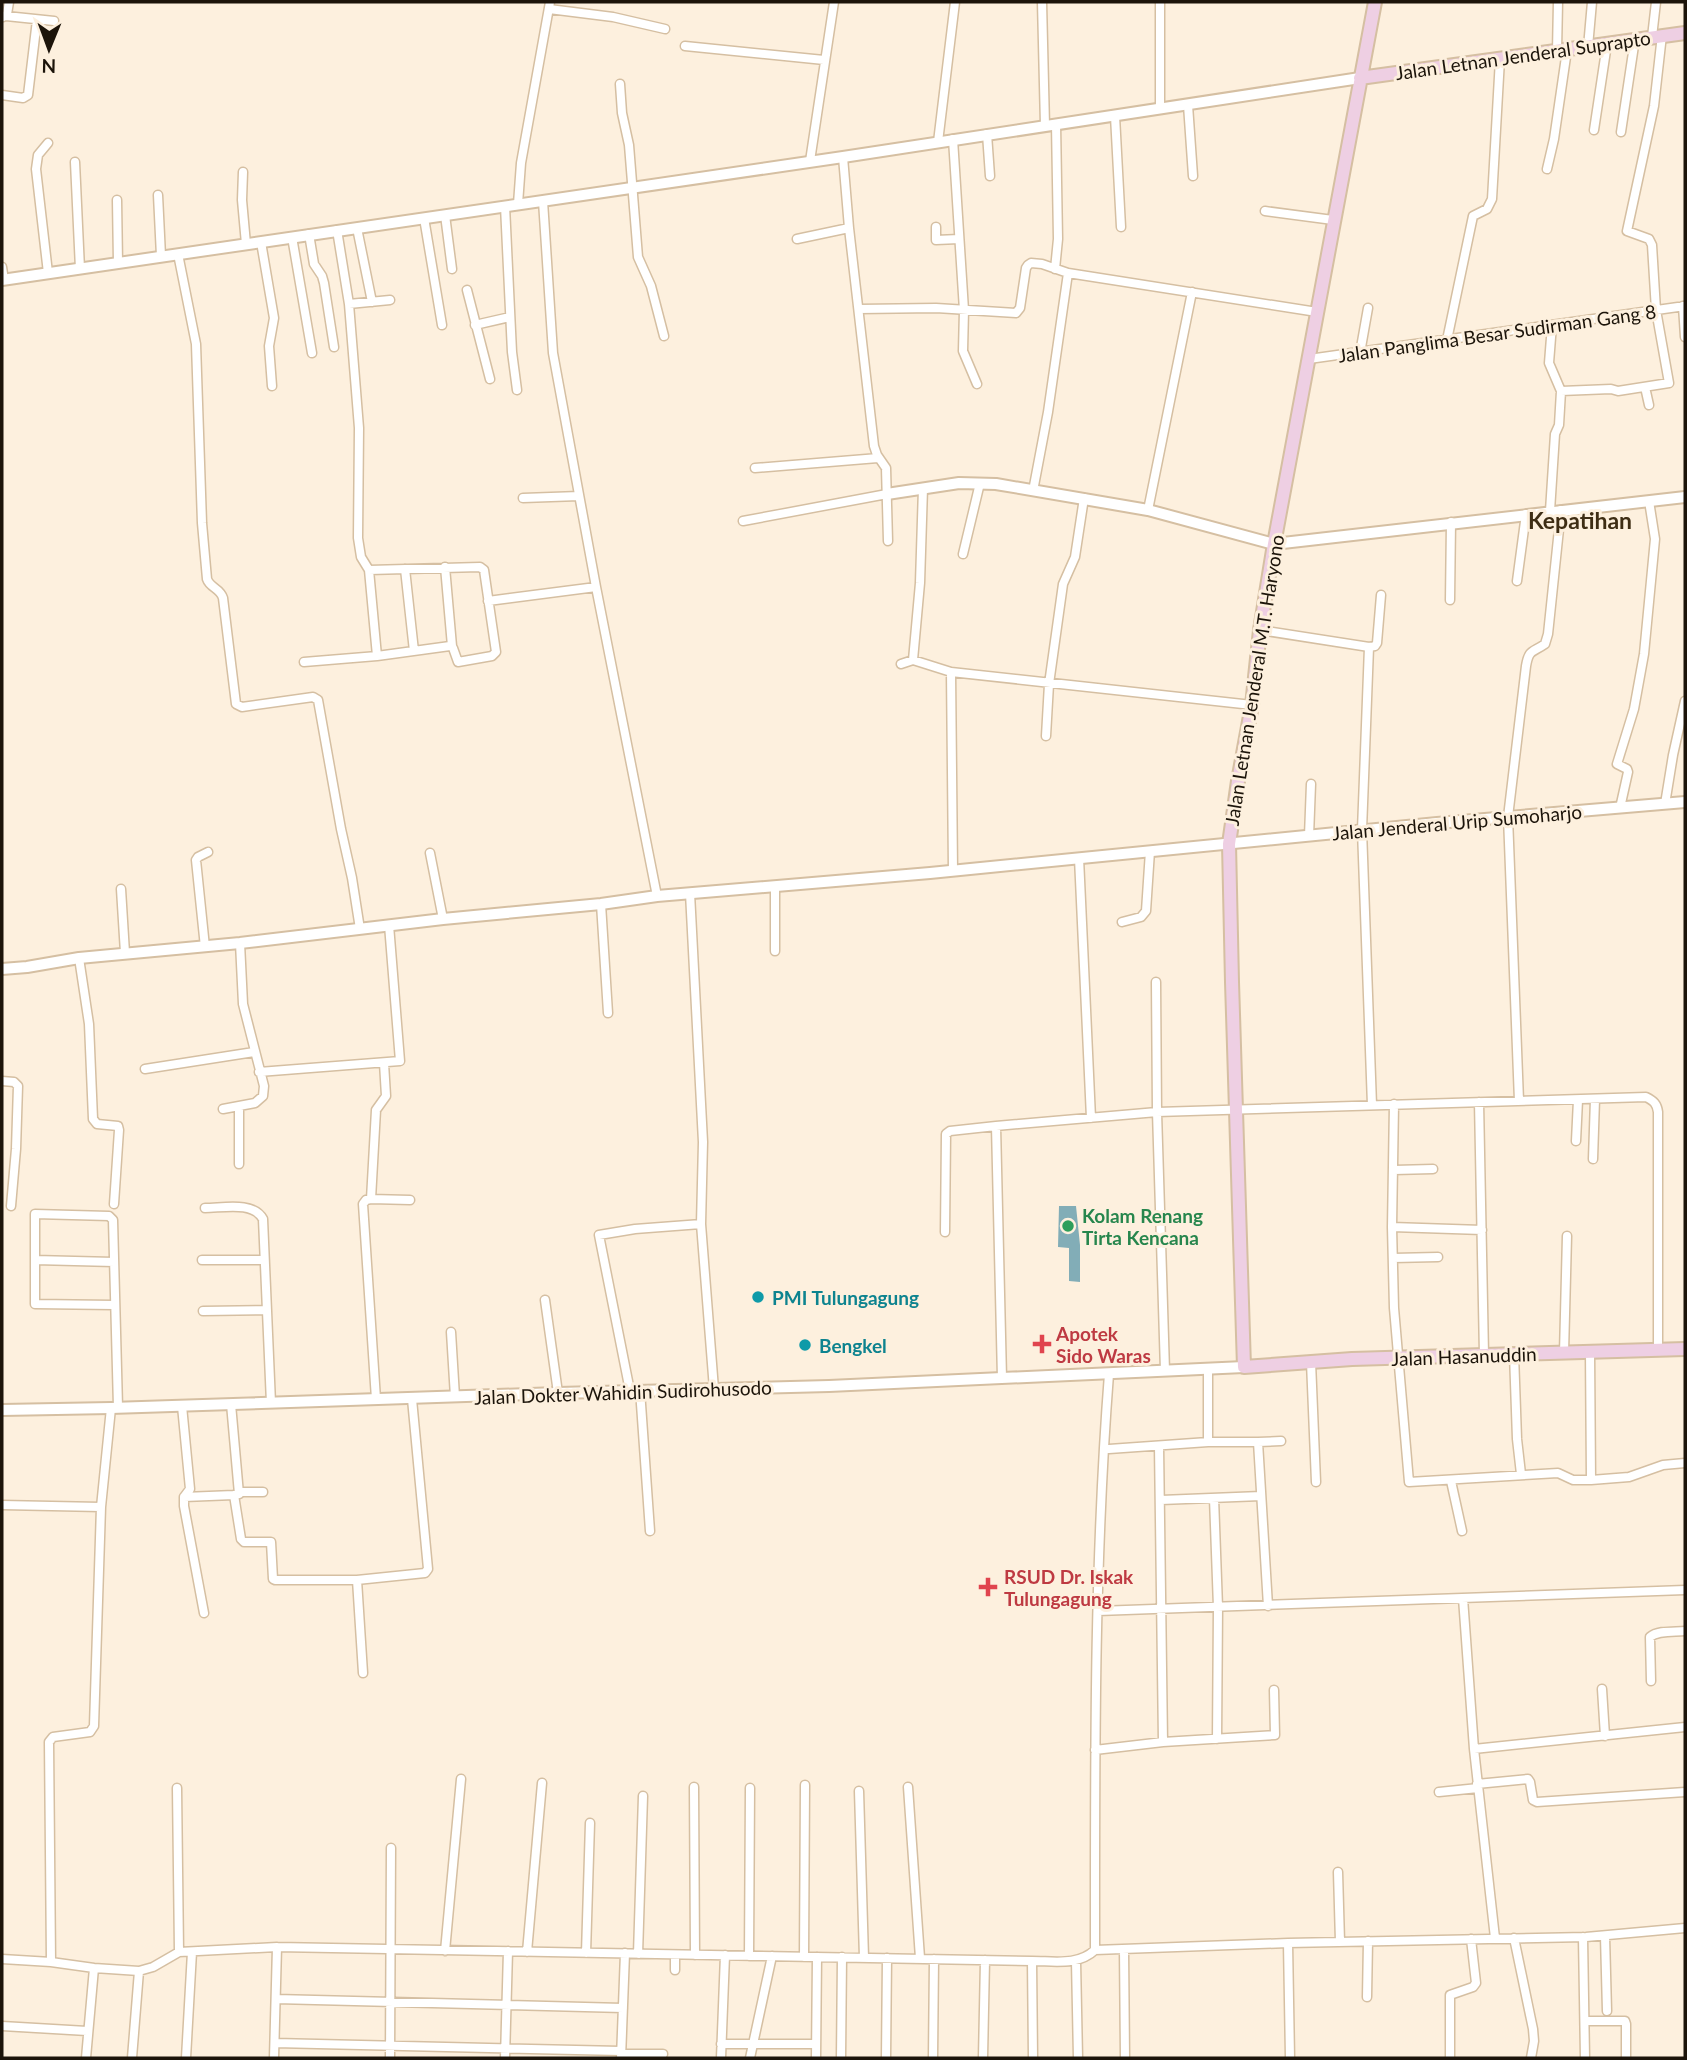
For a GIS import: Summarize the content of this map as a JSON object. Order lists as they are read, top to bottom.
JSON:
{
  "streets": {
    "main road": ["Jalan Letnan Jenderal Suprapto", "Jalan Letnan Jenderal M.T. Haryono", "Jalan Hasanuddin"],
    "street": ["Jalan Panglima Besar Sudirman Gang 8", "Jalan Jenderal Urip Sumoharjo", "Jalan Dokter Wahidin Sudirohusodo"]
  },
  "crossings": [
    ["Jalan Letnan Jenderal Suprapto", "Jalan Letnan Jenderal M.T. Haryono"],
    ["Jalan Panglima Besar Sudirman Gang 8", "Jalan Letnan Jenderal M.T. Haryono"],
    ["Jalan Letnan Jenderal M.T. Haryono", "Jalan Jenderal Urip Sumoharjo"],
    ["Jalan Letnan Jenderal M.T. Haryono", "Jalan Hasanuddin"],
    ["Jalan Letnan Jenderal M.T. Haryono", "Jalan Dokter Wahidin Sudirohusodo"],
    ["Jalan Hasanuddin", "Jalan Dokter Wahidin Sudirohusodo"]
  ],
  "districts": ["Kepatihan"],
  "places": {
    "other": ["Kolam Renang Tirta Kencana", "PMI Tulungagung", "Bengkel"],
    "health": ["Apotek Sido Waras", "RSUD Dr. Iskak Tulungagung"]
  },
  "north": "bottom"
}
